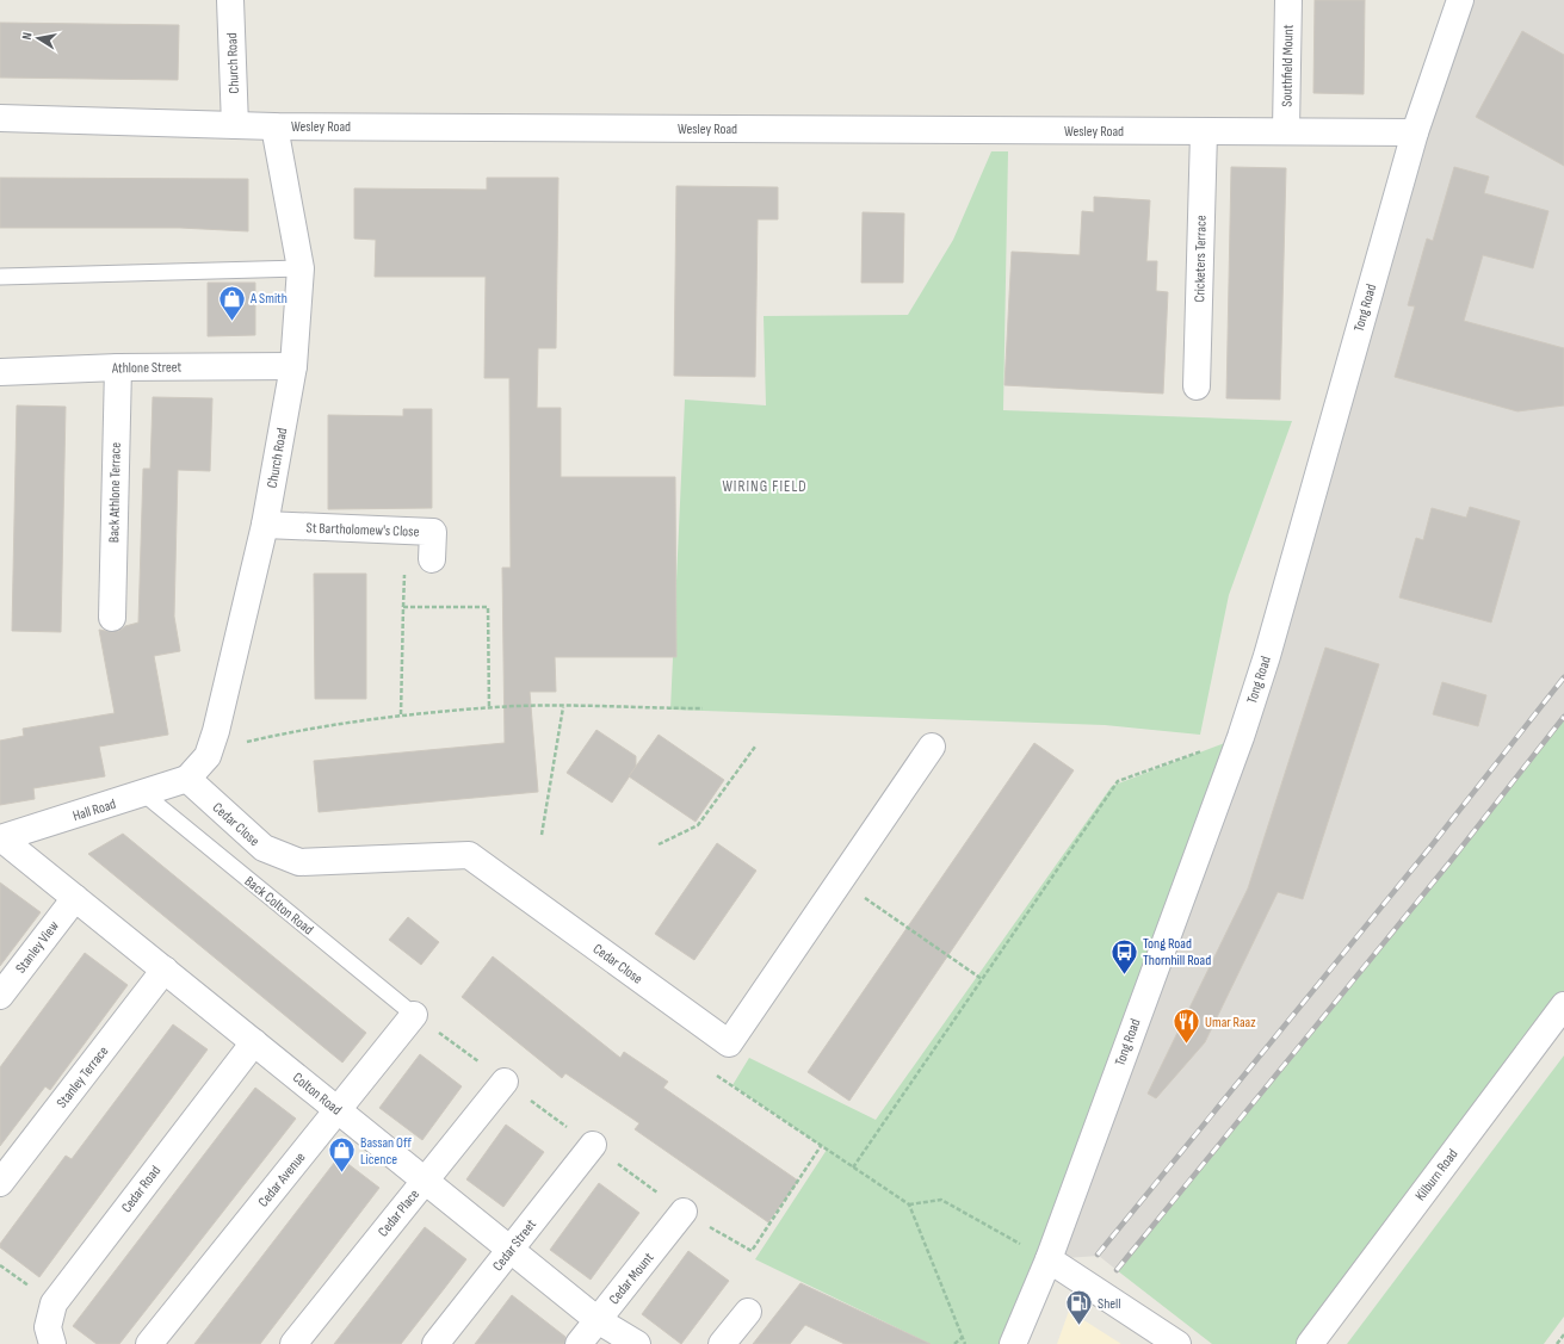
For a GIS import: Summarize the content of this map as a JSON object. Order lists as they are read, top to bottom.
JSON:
{
  "streets": {
    "street": [
      "Church Road",
      "Southfield Mount",
      "Wesley Road",
      "Cricketers Terrace",
      "Tong Road",
      "Athlone Street",
      "Back Athlone Terrace",
      "St Bartholomew's Close",
      "Hall Road",
      "Cedar Close",
      "Stanley View",
      "Stanley Terrace",
      "Colton Road",
      "Kilburn Road",
      "Cedar Avenue",
      "Cedar Road",
      "Cedar Place",
      "Cedar Street",
      "Cedar Mount"
    ],
    "lane": ["Back Colton Road"]
  },
  "crossings": [
    ["Church Road", "Wesley Road"],
    ["Church Road", "Athlone Street"],
    ["Church Road", "St Bartholomew's Close"],
    ["Church Road", "Hall Road"],
    ["Church Road", "Cedar Close"],
    ["Southfield Mount", "Wesley Road"],
    ["Wesley Road", "Cricketers Terrace"],
    ["Wesley Road", "Tong Road"],
    ["Athlone Street", "Back Athlone Terrace"],
    ["Hall Road", "Cedar Close"],
    ["Hall Road", "Back Colton Road"],
    ["Hall Road", "Colton Road"],
    ["Back Colton Road", "Cedar Avenue"],
    ["Stanley View", "Colton Road"],
    ["Stanley Terrace", "Colton Road"],
    ["Colton Road", "Cedar Avenue"],
    ["Colton Road", "Cedar Road"],
    ["Colton Road", "Cedar Place"],
    ["Colton Road", "Cedar Street"],
    ["Colton Road", "Cedar Mount"]
  ],
  "districts": ["WIRING FIELD"],
  "places": {
    "shop": ["A Smith", "Bassan Off Licence"],
    "bus stop": ["Tong Road Thornhill Road"],
    "restaurant": ["Umar Raaz"],
    "fuel station": ["Shell"]
  },
  "north": "left"
}
